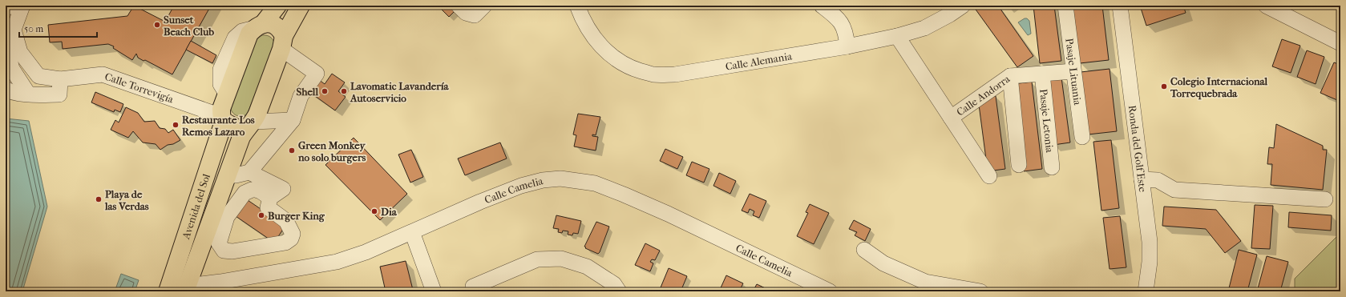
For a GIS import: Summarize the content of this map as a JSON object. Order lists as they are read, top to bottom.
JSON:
{
  "streets": {
    "main road": ["Avenida del Sol"],
    "street": [
      "Calle Alemania",
      "Pasaje Lituania",
      "Calle Torrevigía",
      "Calle Andorra",
      "Pasaje Letonia",
      "Ronda del Golf Este",
      "Calle Camelia"
    ]
  },
  "crossings": [
    ["Calle Alemania", "Calle Andorra"],
    ["Pasaje Lituania", "Calle Andorra"],
    ["Calle Torrevigía", "Avenida del Sol"],
    ["Calle Andorra", "Pasaje Letonia"],
    ["Calle Camelia", "Avenida del Sol"]
  ],
  "places": [
    "Sunset Beach Club",
    "Colegio Internacional Torrequebrada",
    "Shell",
    "Lavomatic Lavandería Autoservicio",
    "Restaurante Los Remos Lazaro",
    "Green Monkey no solo burgers",
    "Playa de las Verdas",
    "Dia",
    "Burger King"
  ],
  "scale_bar": "50 m"
}
